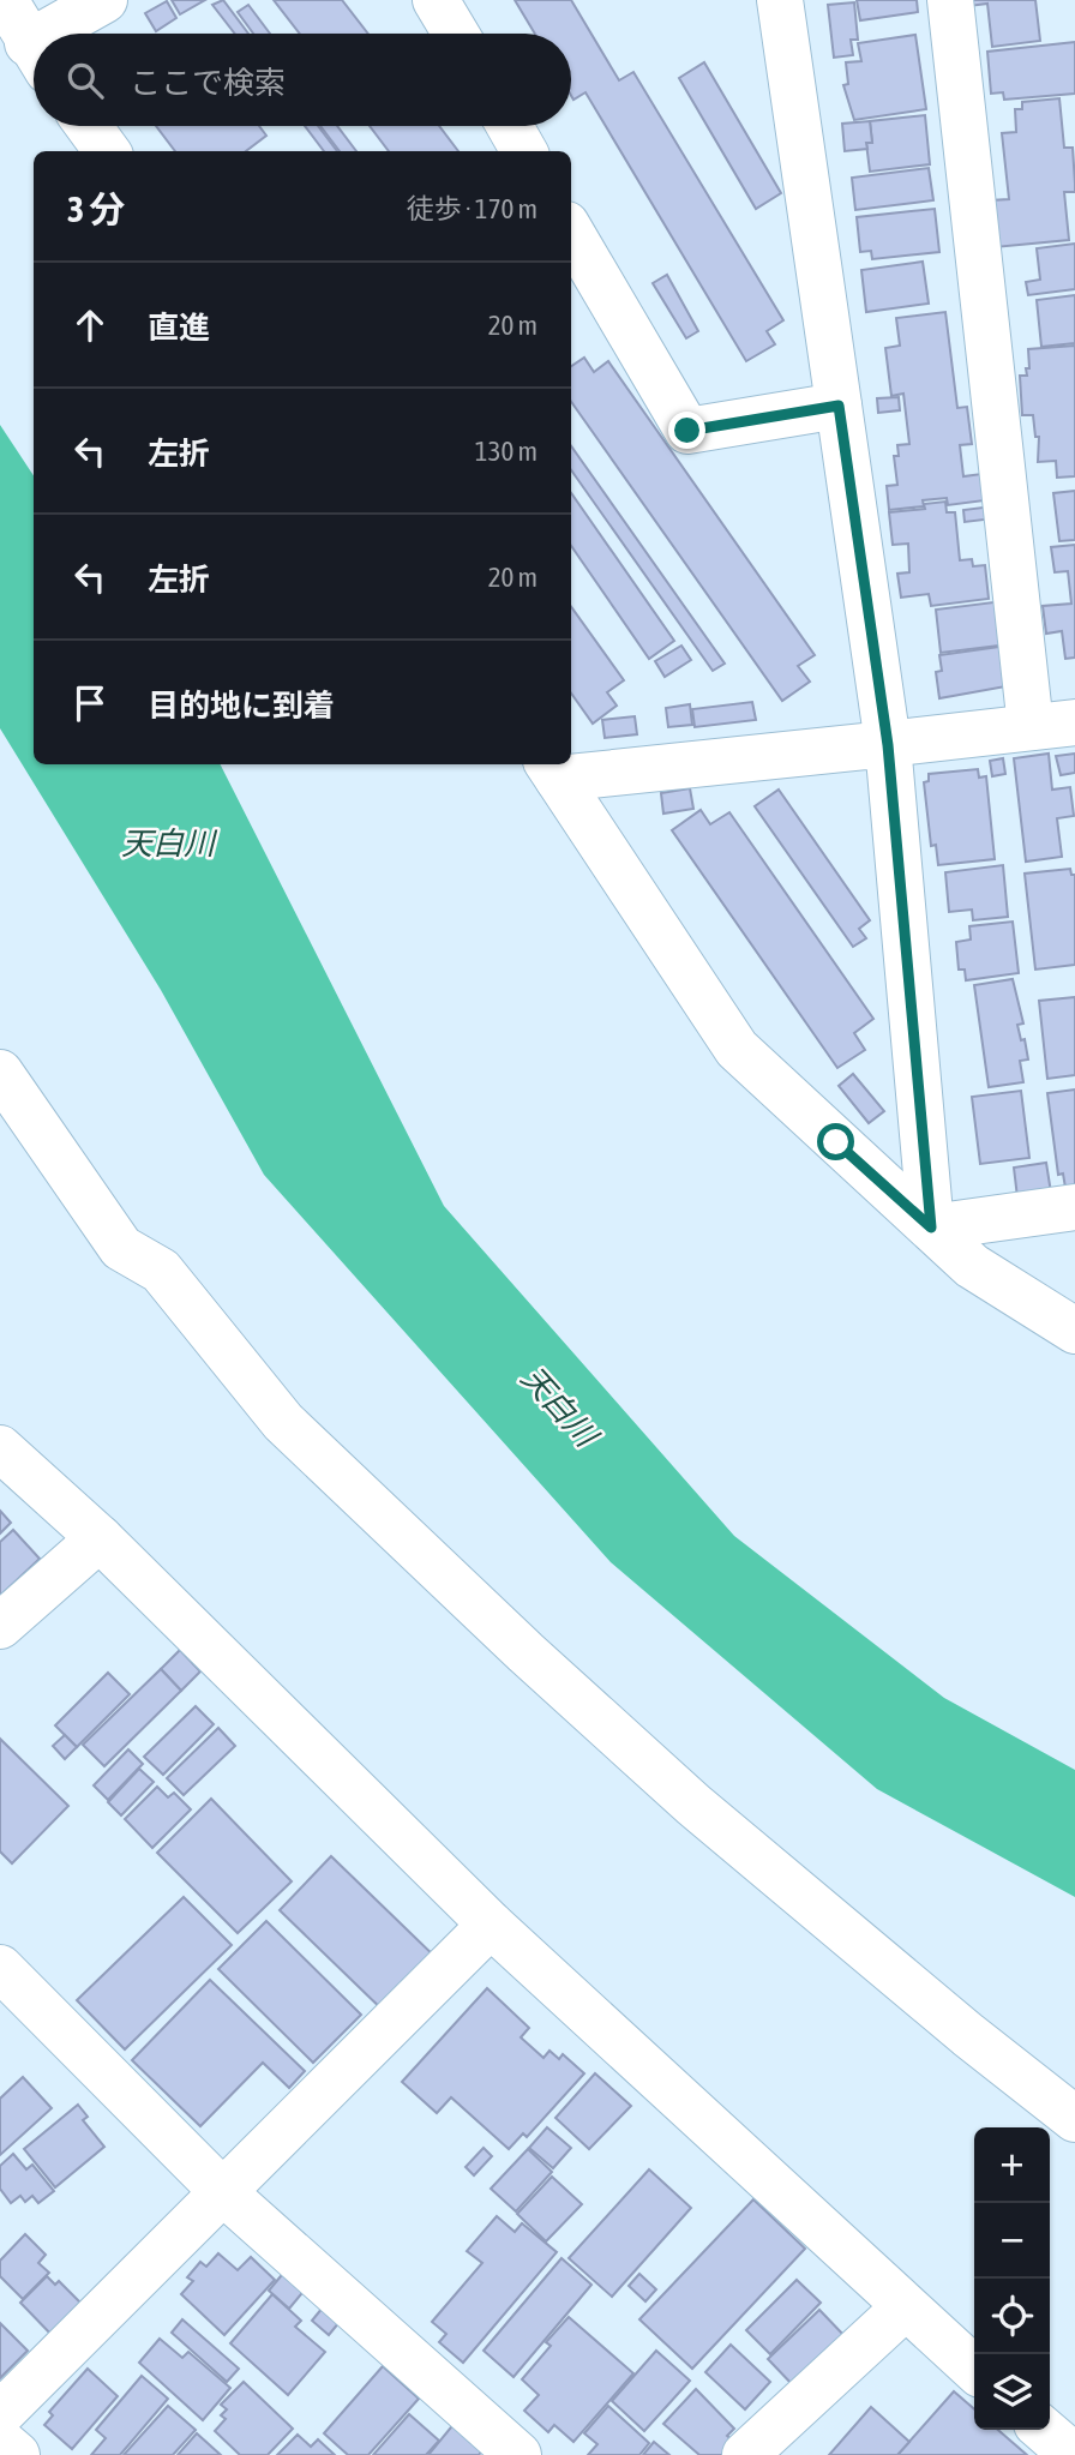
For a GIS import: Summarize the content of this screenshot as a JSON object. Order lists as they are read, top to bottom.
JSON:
{
  "water": ["天白川"],
  "page": {
    "search": "ここで検索",
    "heading": ["3 分", "徒歩 · 170 m"],
    "list": [
      ["直進", "20 m"],
      ["左折", "130 m"],
      ["左折", "20 m"],
      "目的地に到着"
    ],
    "map_buttons": ["+", "−"]
  }
}
